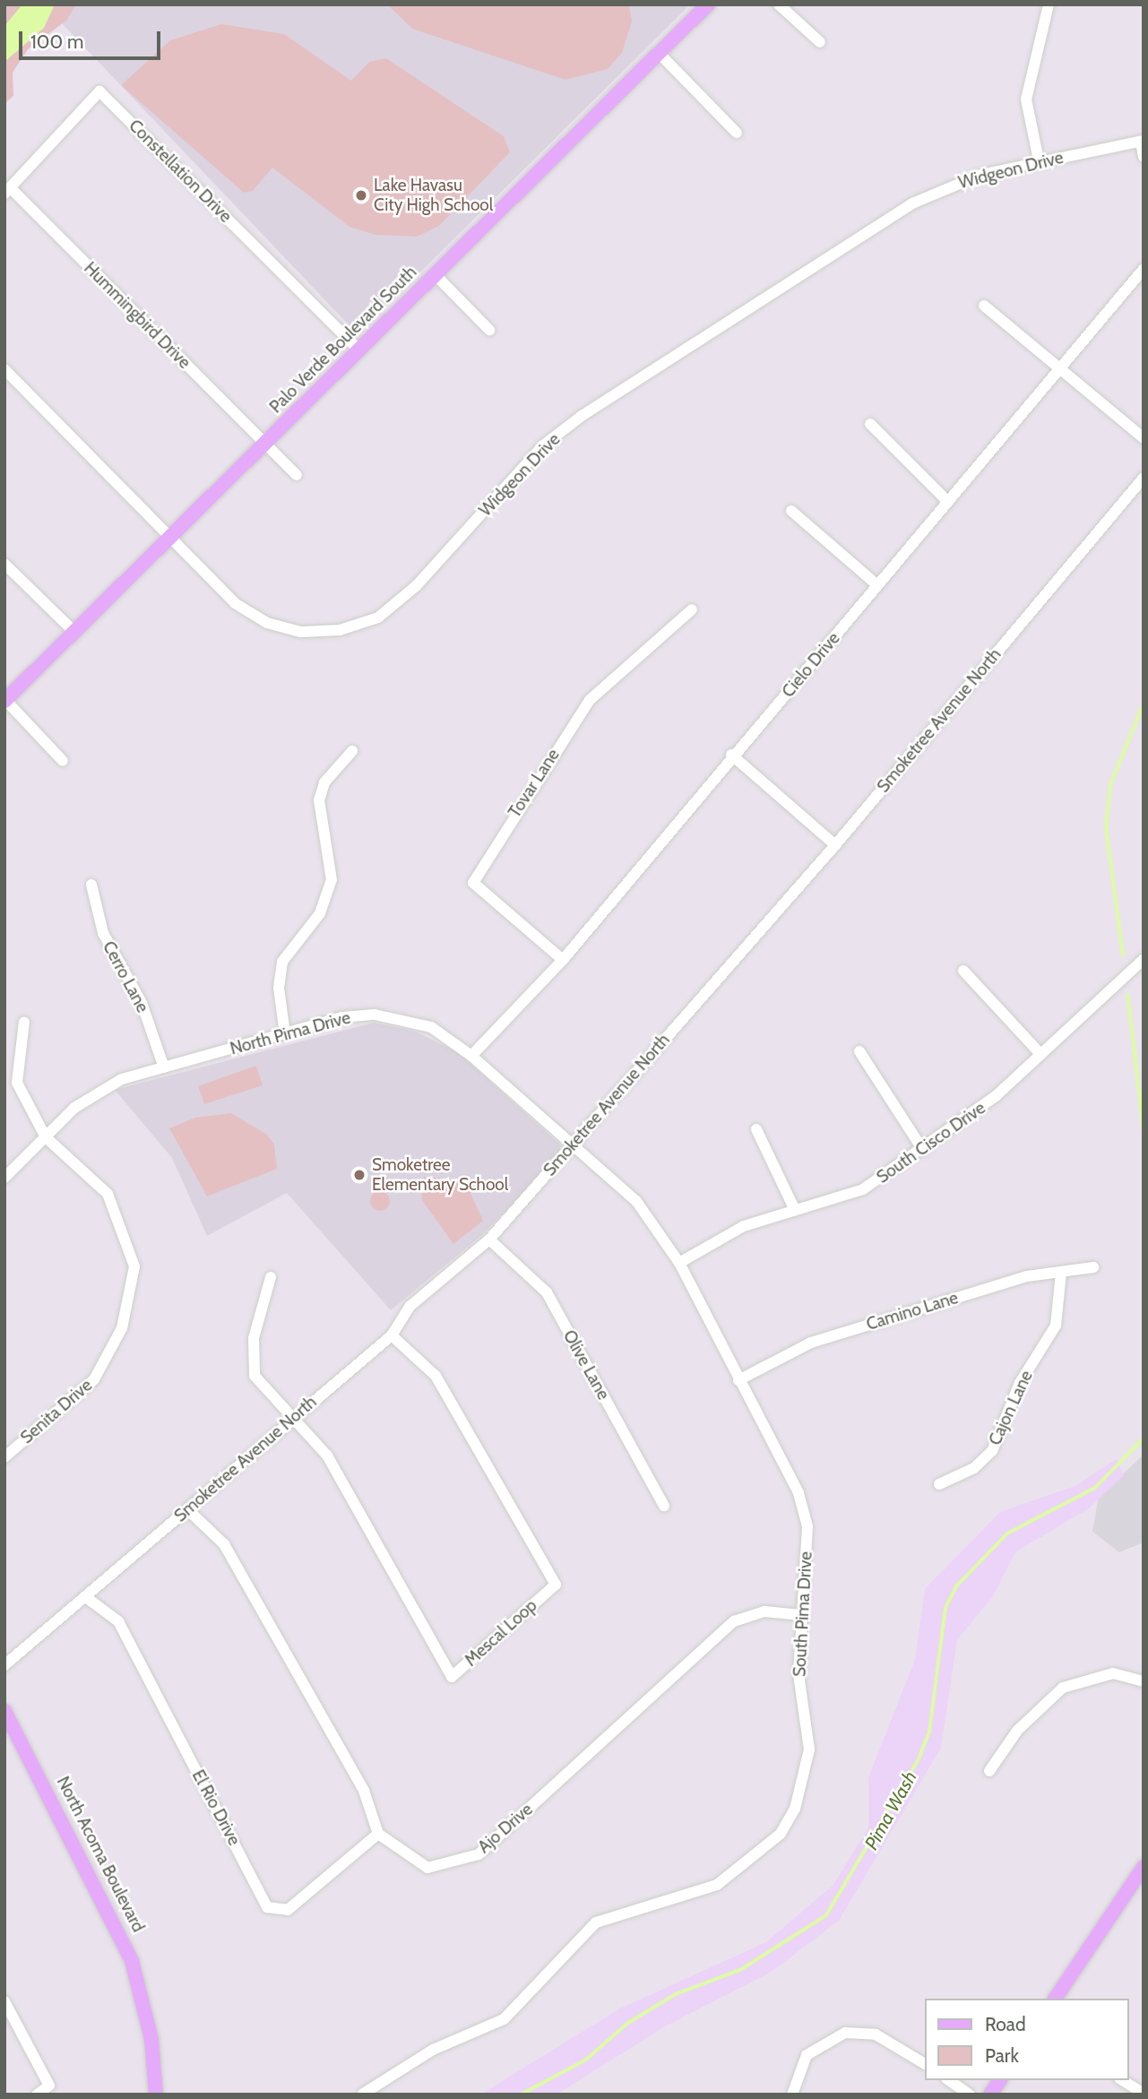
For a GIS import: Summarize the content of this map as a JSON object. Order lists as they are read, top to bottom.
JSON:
{
  "streets": {
    "main road": ["Palo Verde Boulevard South", "North Acoma Boulevard"],
    "street": [
      "Widgeon Drive",
      "Constellation Drive",
      "Hummingbird Drive",
      "Cielo Drive",
      "Smoketree Avenue North",
      "Tovar Lane",
      "Cerro Lane",
      "North Pima Drive",
      "South Cisco Drive",
      "Camino Lane",
      "Olive Lane",
      "Cajon Lane",
      "Senita Drive",
      "South Pima Drive",
      "Mescal Loop",
      "El Rio Drive",
      "Ajo Drive"
    ]
  },
  "crossings": [
    ["Widgeon Drive", "Palo Verde Boulevard South"],
    ["Constellation Drive", "Hummingbird Drive"],
    ["Constellation Drive", "Palo Verde Boulevard South"],
    ["Hummingbird Drive", "Palo Verde Boulevard South"],
    ["Cielo Drive", "Tovar Lane"],
    ["Cielo Drive", "North Pima Drive"],
    ["Smoketree Avenue North", "North Pima Drive"],
    ["Smoketree Avenue North", "Olive Lane"],
    ["Smoketree Avenue North", "South Pima Drive"],
    ["Smoketree Avenue North", "Mescal Loop"],
    ["Smoketree Avenue North", "El Rio Drive"],
    ["Cerro Lane", "North Pima Drive"],
    ["North Pima Drive", "Senita Drive"],
    ["North Pima Drive", "South Pima Drive"],
    ["South Cisco Drive", "South Pima Drive"],
    ["Camino Lane", "Cajon Lane"],
    ["Camino Lane", "South Pima Drive"],
    ["South Pima Drive", "Ajo Drive"],
    ["El Rio Drive", "Ajo Drive"]
  ],
  "water": ["Pima Wash"],
  "places": ["Lake Havasu City High School", "Smoketree Elementary School"],
  "legend": ["Road", "Park"],
  "scale_bar": "100 m"
}
